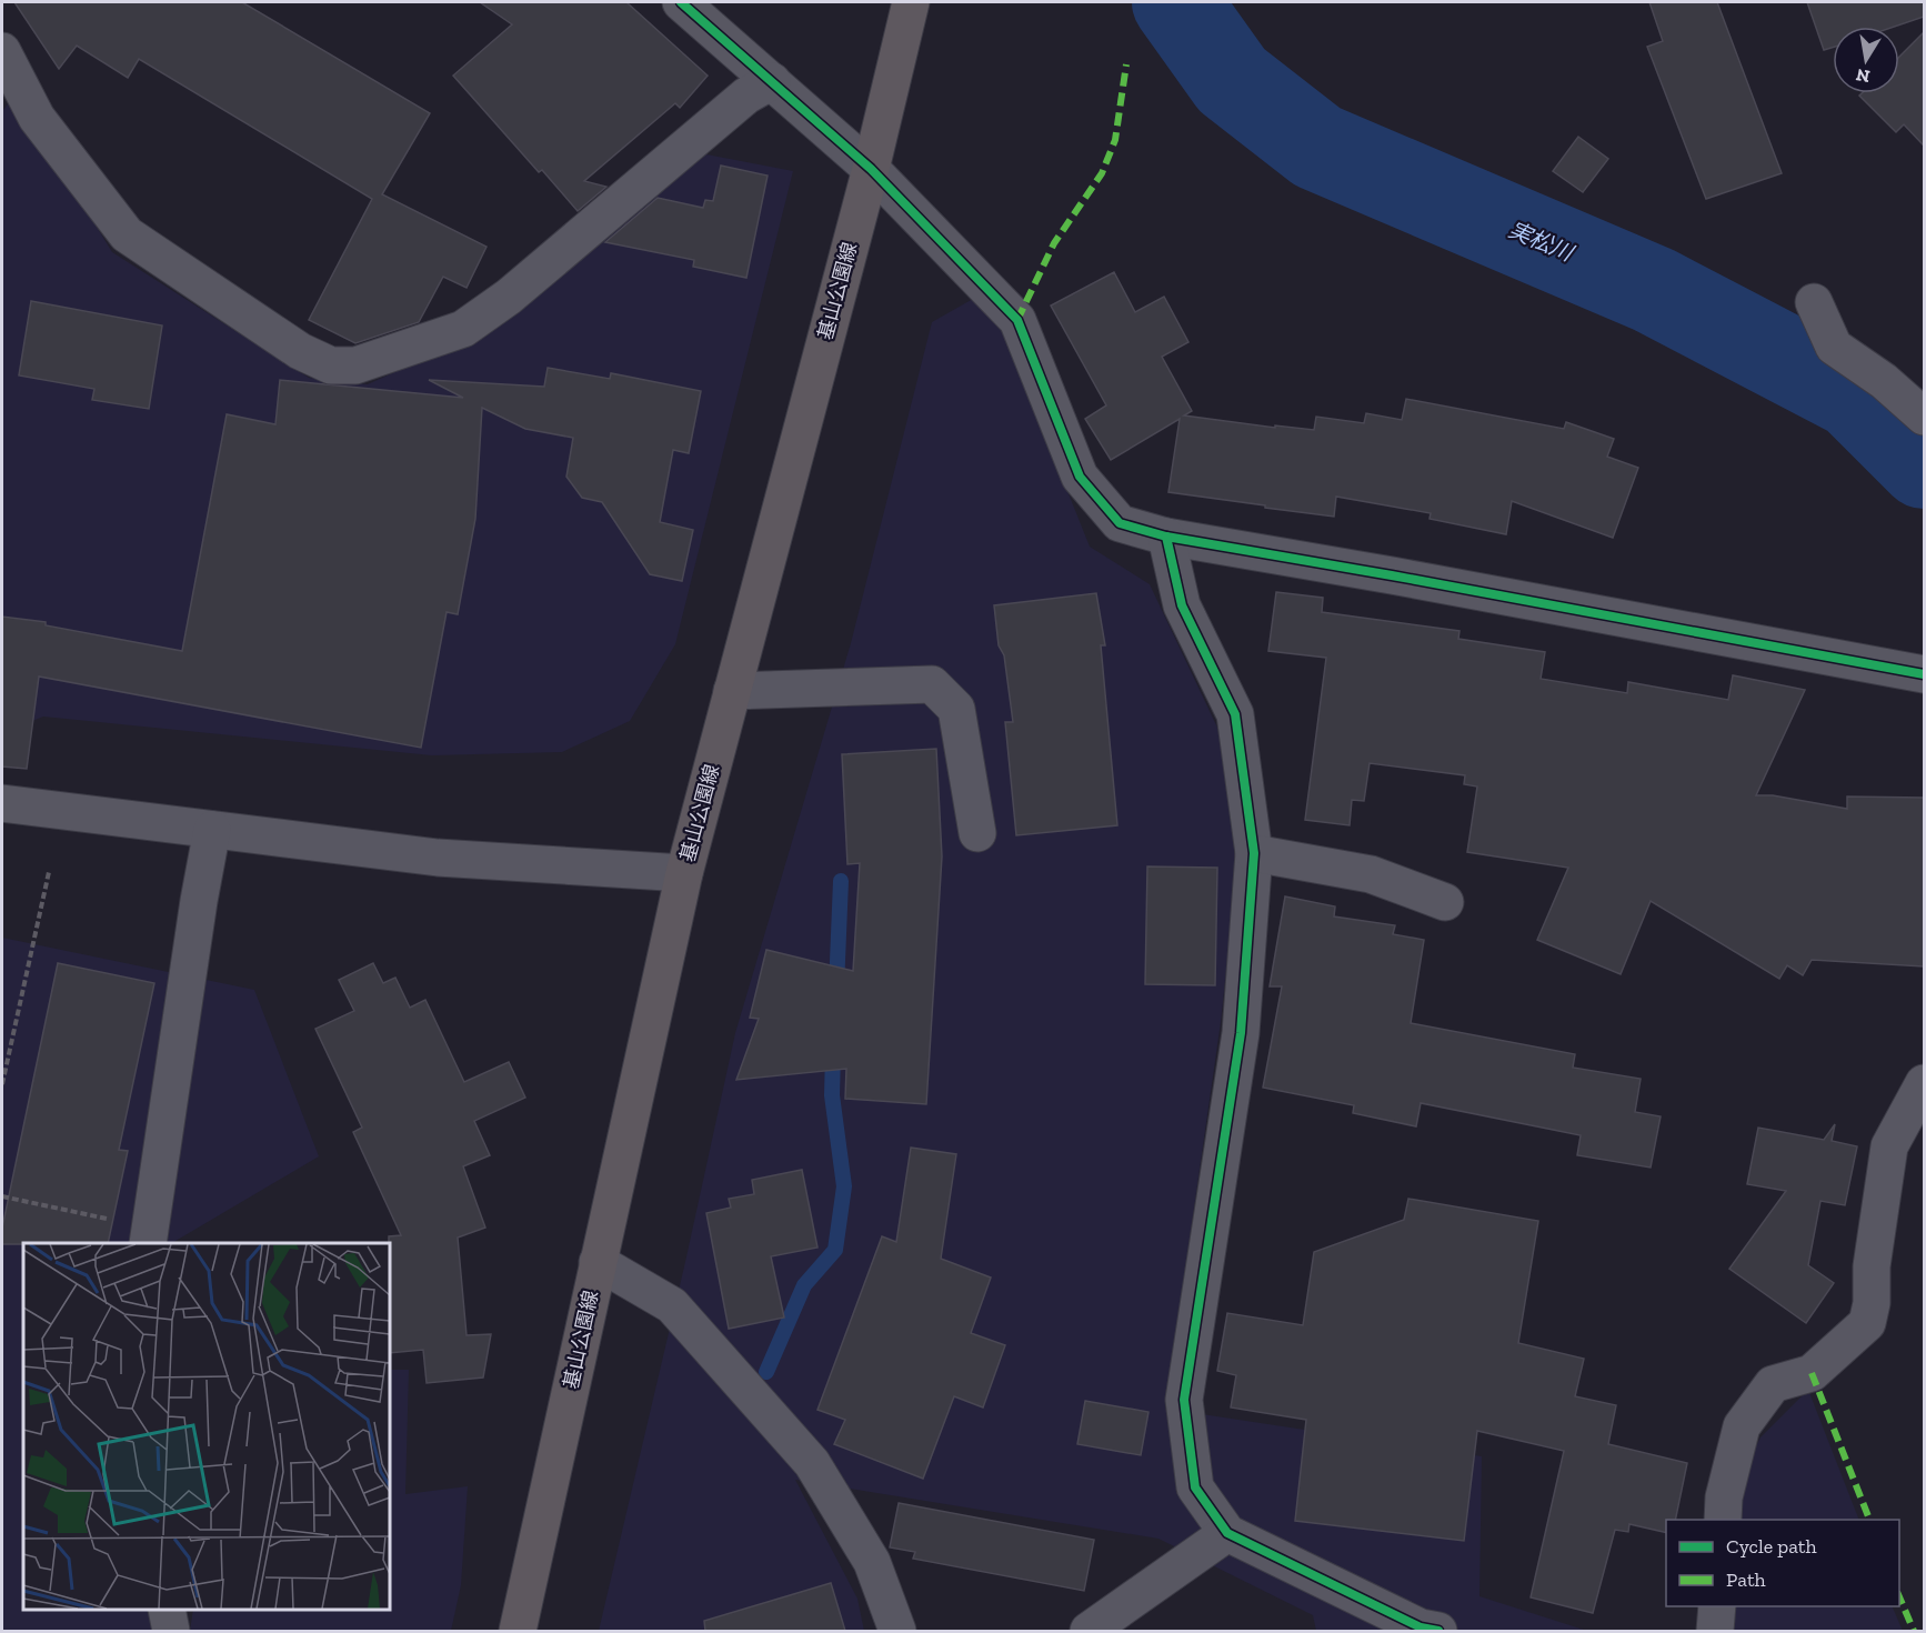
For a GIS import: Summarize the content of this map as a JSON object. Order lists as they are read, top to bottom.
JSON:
{
  "streets": {
    "main road": ["基山公園線"]
  },
  "water": ["実松川"],
  "legend": ["Cycle path", "Path"],
  "north": "bottom"
}
